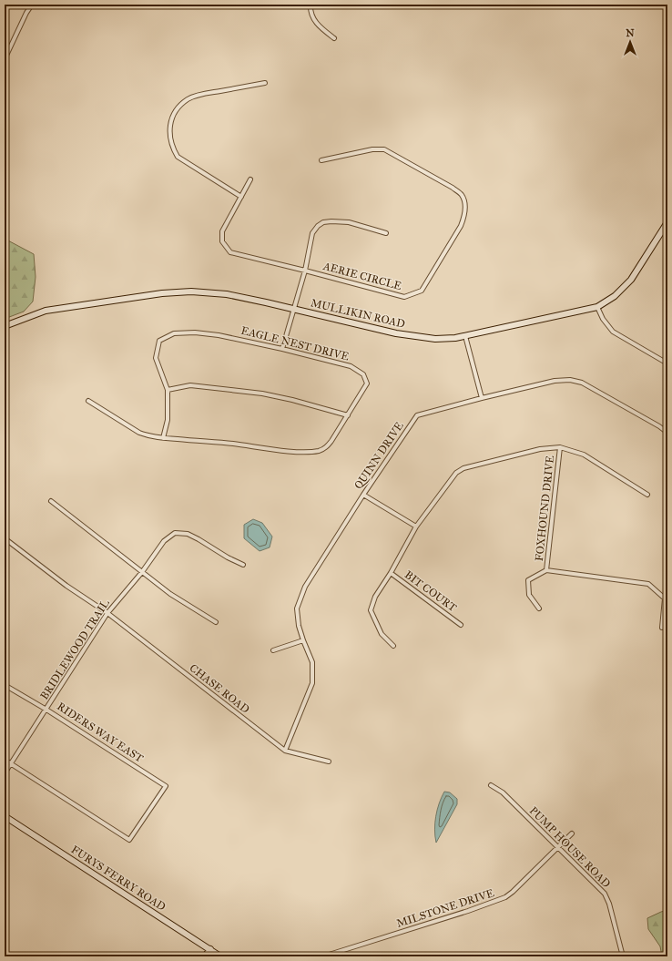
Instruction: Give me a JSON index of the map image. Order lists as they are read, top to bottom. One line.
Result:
{"streets":{"street":["AERIE CIRCLE","MULLIKIN ROAD","EAGLE NEST DRIVE","QUINN DRIVE","FOXHOUND DRIVE","BIT COURT","BRIDLEWOOD TRAIL","CHASE ROAD","RIDERS WAY EAST","PUMP HOUSE ROAD","FURYS FERRY ROAD","MILSTONE DRIVE"]},"crossings":[["QUINN DRIVE","CHASE ROAD"],["BRIDLEWOOD TRAIL","CHASE ROAD"],["BRIDLEWOOD TRAIL","RIDERS WAY EAST"],["PUMP HOUSE ROAD","MILSTONE DRIVE"]],"north":"top"}
